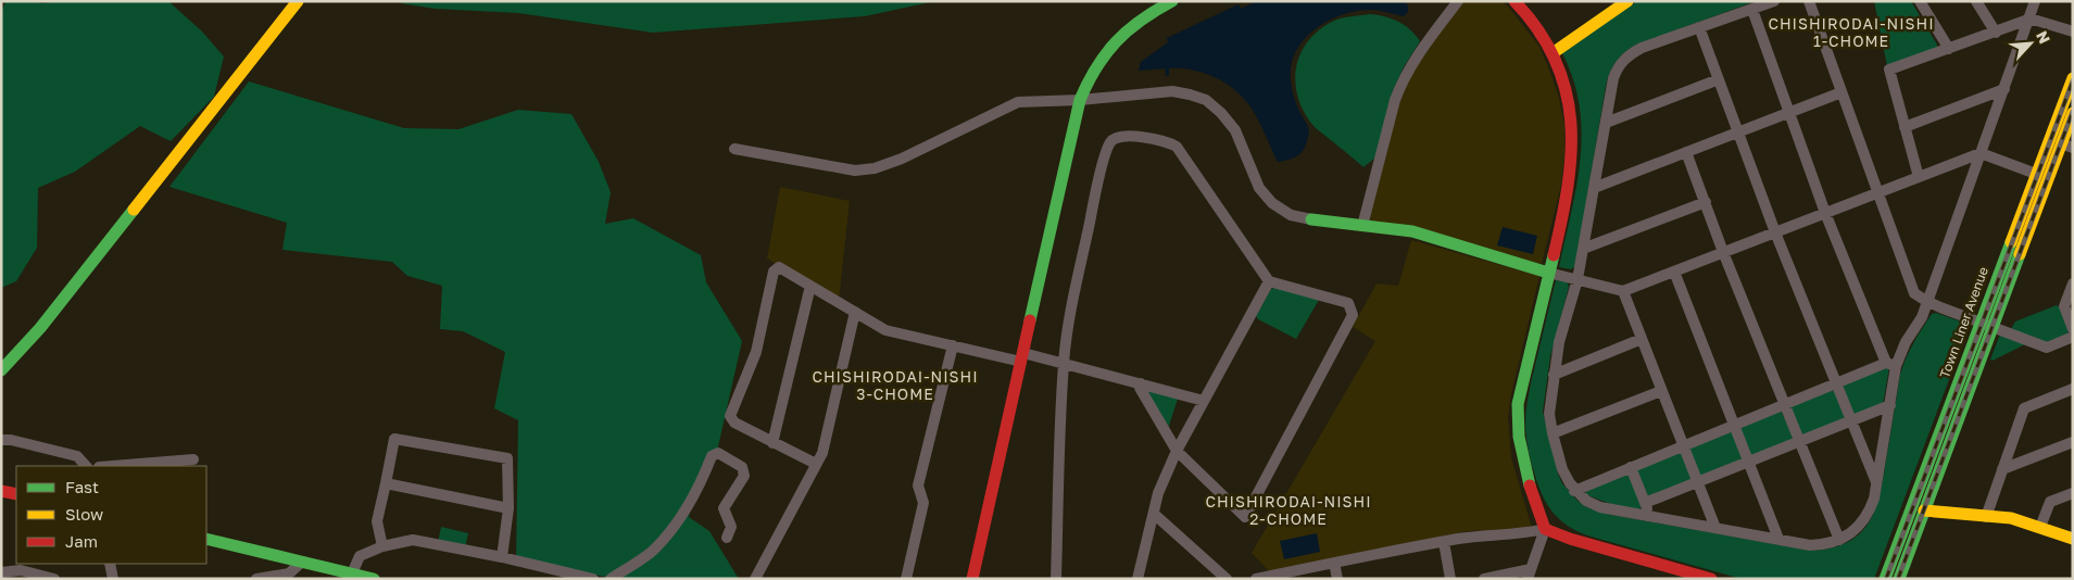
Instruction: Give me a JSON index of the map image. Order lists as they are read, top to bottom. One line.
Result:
{"streets":{"street":["Town Liner Avenue"]},"districts":["CHISHIRODAI-NISHI 1-CHOME","CHISHIRODAI-NISHI 3-CHOME","CHISHIRODAI-NISHI 2-CHOME"],"legend":["Fast","Slow","Jam"],"north":"top right"}
